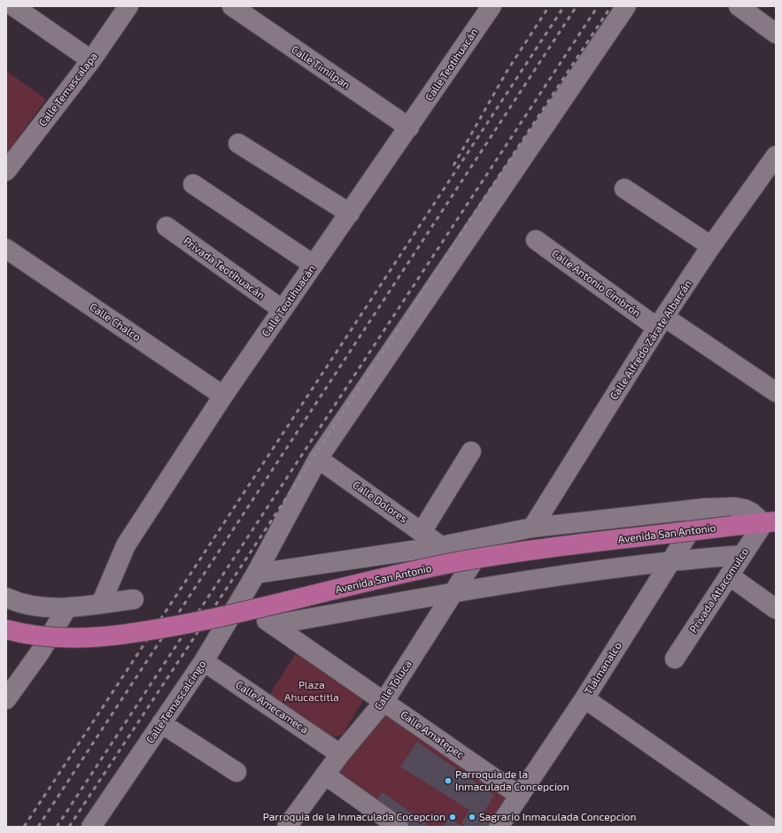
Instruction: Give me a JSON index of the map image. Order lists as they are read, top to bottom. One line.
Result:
{"streets":{"main road":["Avenida San Antonio"],"street":["Calle Teotihuacán","Calle Timilpan","Calle Temascalapa","Privada Teotihuacán","Calle Antonio Cimbrón","Calle Chalco","Calle Alfredo Zárate Albarrán","Calle Dolores","Privada Atlacomulco","Tlalmanalco","Calle Toluca","Calle Temascalcingo","Calle Amecameca","Calle Amatepec"]},"crossings":[["Calle Teotihuacán","Calle Timilpan"],["Calle Teotihuacán","Privada Teotihuacán"],["Calle Teotihuacán","Calle Chalco"],["Calle Antonio Cimbrón","Calle Alfredo Zárate Albarrán"],["Calle Alfredo Zárate Albarrán","Avenida San Antonio"],["Calle Dolores","Avenida San Antonio"],["Calle Dolores","Calle Temascalcingo"],["Avenida San Antonio","Privada Atlacomulco"],["Avenida San Antonio","Tlalmanalco"],["Avenida San Antonio","Calle Toluca"],["Avenida San Antonio","Calle Temascalcingo"],["Tlalmanalco","Calle Amatepec"],["Calle Toluca","Calle Amecameca"],["Calle Toluca","Calle Amatepec"],["Calle Temascalcingo","Calle Amecameca"],["Calle Temascalcingo","Calle Amatepec"]],"parks":["Plaza Ahucactitla"],"places":["Parroquia de la Inmaculada Concepcion","Parroquia de la Inmaculada Cocepcion","Sagrario Inmaculada Concepcion"]}
